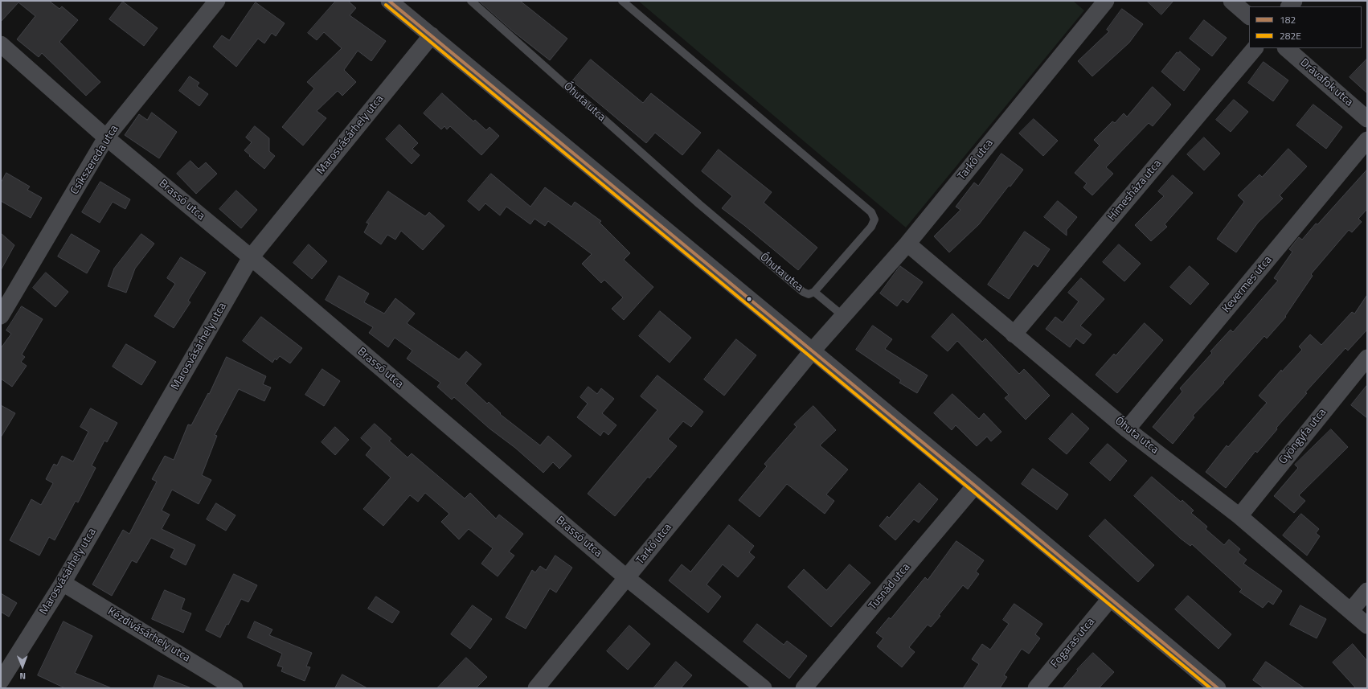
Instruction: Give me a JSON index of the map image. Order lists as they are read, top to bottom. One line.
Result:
{"streets":{"street":["Drávafok utca","Óhuta utca","Marosvásárhely utca","Csíkszereda utca","Tarkő utca","Hímesháza utca","Brassó utca","Kevermes utca","Gyöngyfa utca","Tusnád utca","Kézdivásárhely utca","Fogaras utca"]},"crossings":[["Óhuta utca","Tarkő utca"],["Óhuta utca","Hímesháza utca"],["Óhuta utca","Kevermes utca"],["Óhuta utca","Gyöngyfa utca"],["Marosvásárhely utca","Brassó utca"],["Marosvásárhely utca","Kézdivásárhely utca"],["Csíkszereda utca","Brassó utca"],["Tarkő utca","Brassó utca"]],"lines":["transit line 182","transit line 282E"],"legend":["182","282E"],"north":"bottom"}
